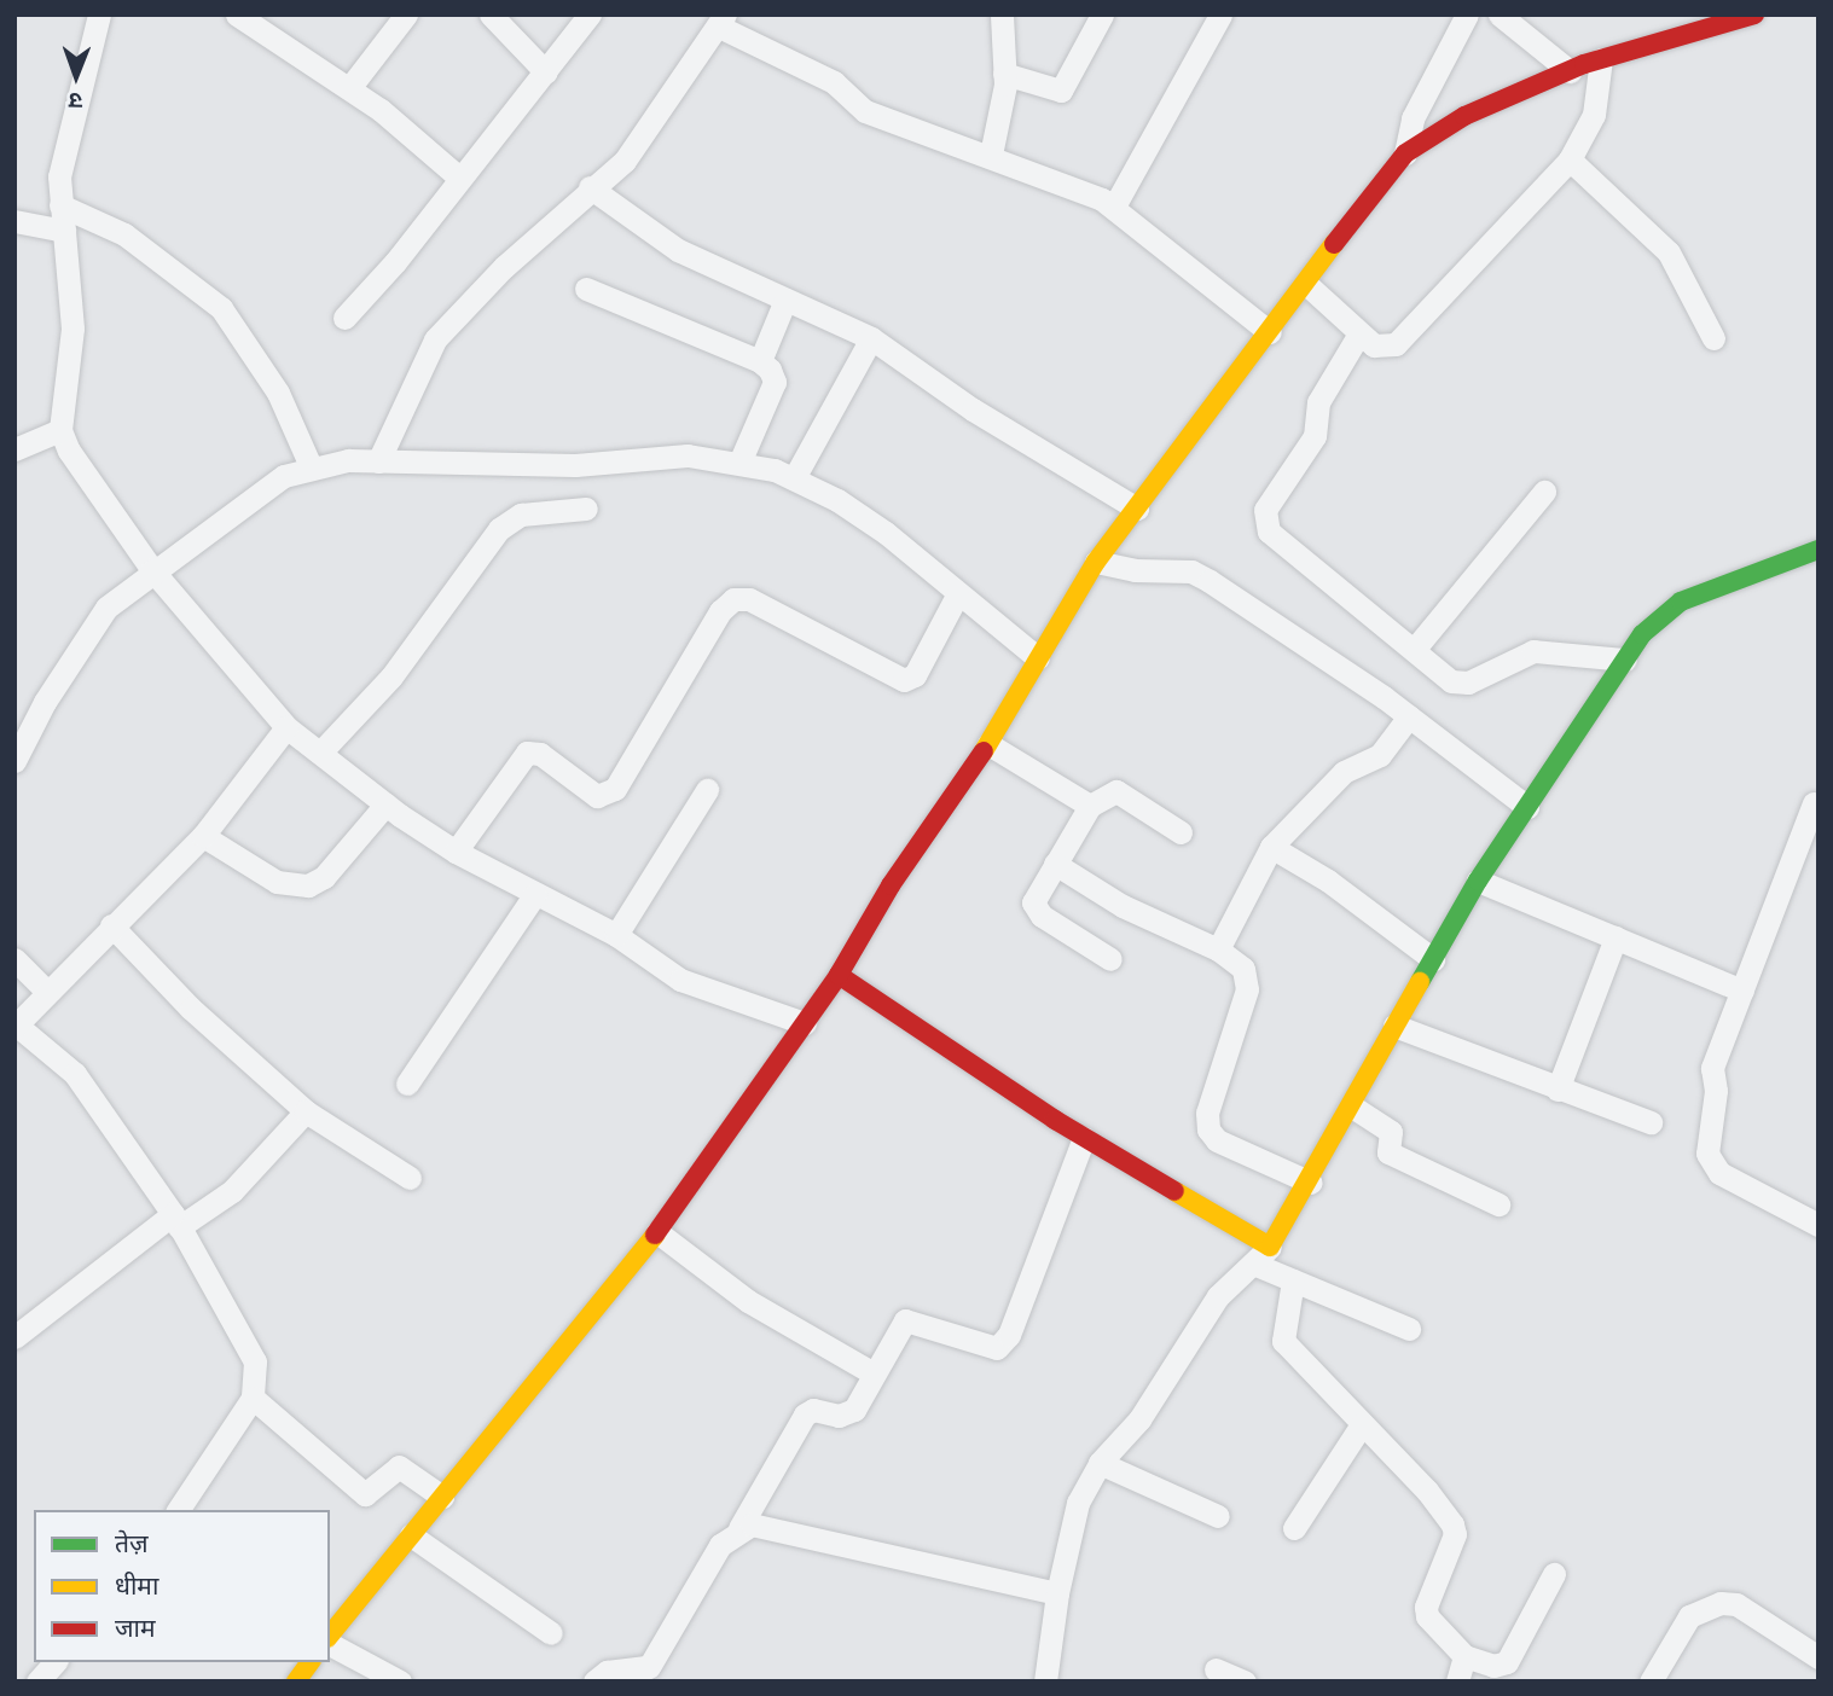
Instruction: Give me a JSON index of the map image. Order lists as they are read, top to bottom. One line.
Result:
{"legend":["तेज़","धीमा","जाम"],"north":"bottom"}
